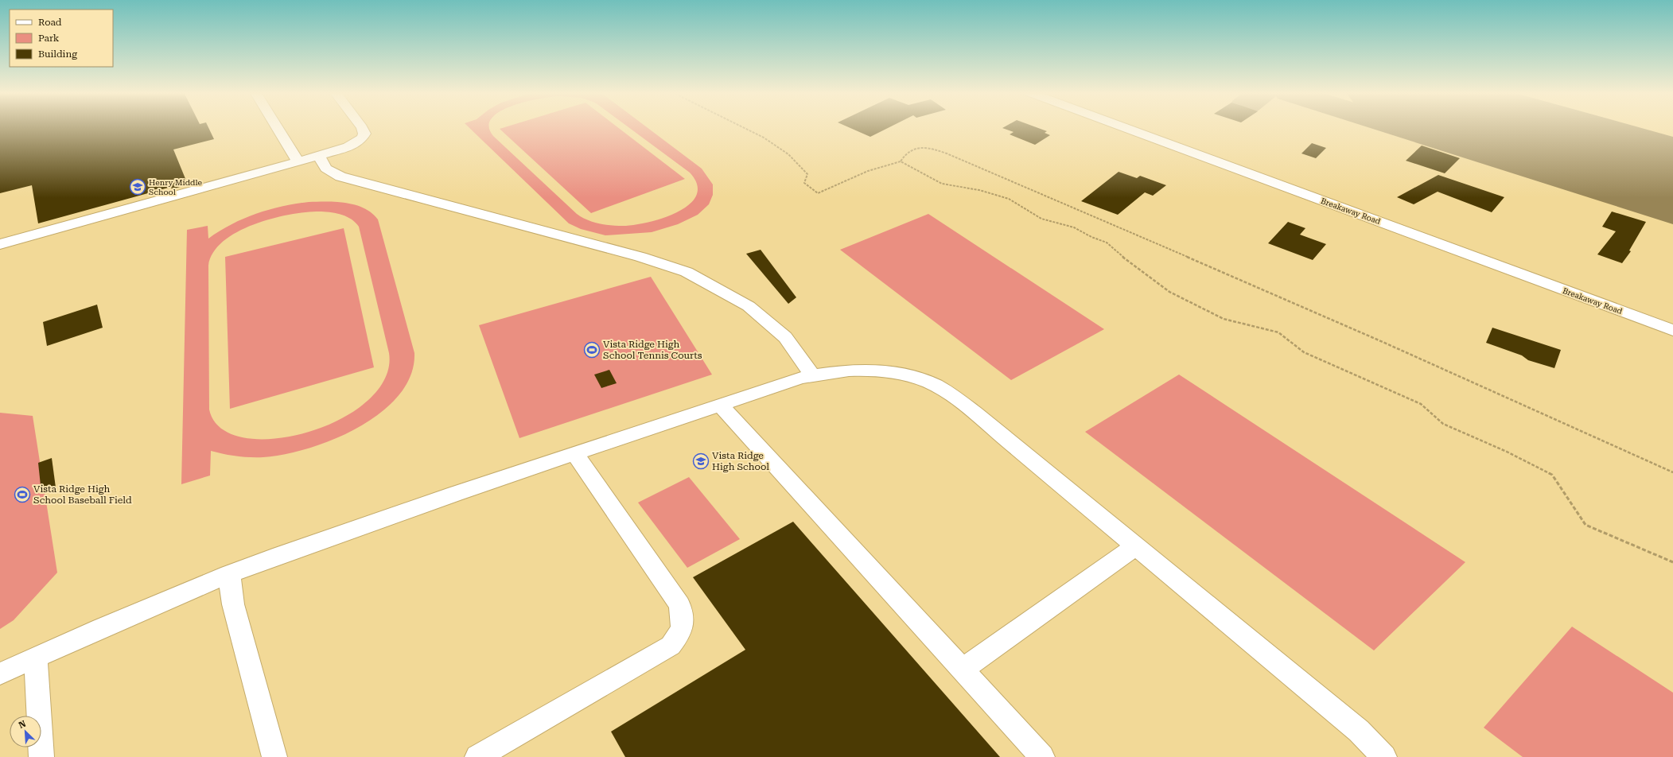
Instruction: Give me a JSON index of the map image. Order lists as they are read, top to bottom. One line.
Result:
{"streets":{"street":["Breakaway Road"]},"places":{"school or university":["Henry Middle School","Vista Ridge High School"],"sports":["Vista Ridge High School Tennis Courts","Vista Ridge High School Baseball Field"]},"legend":["Road","Park","Building"],"north":"top left"}
